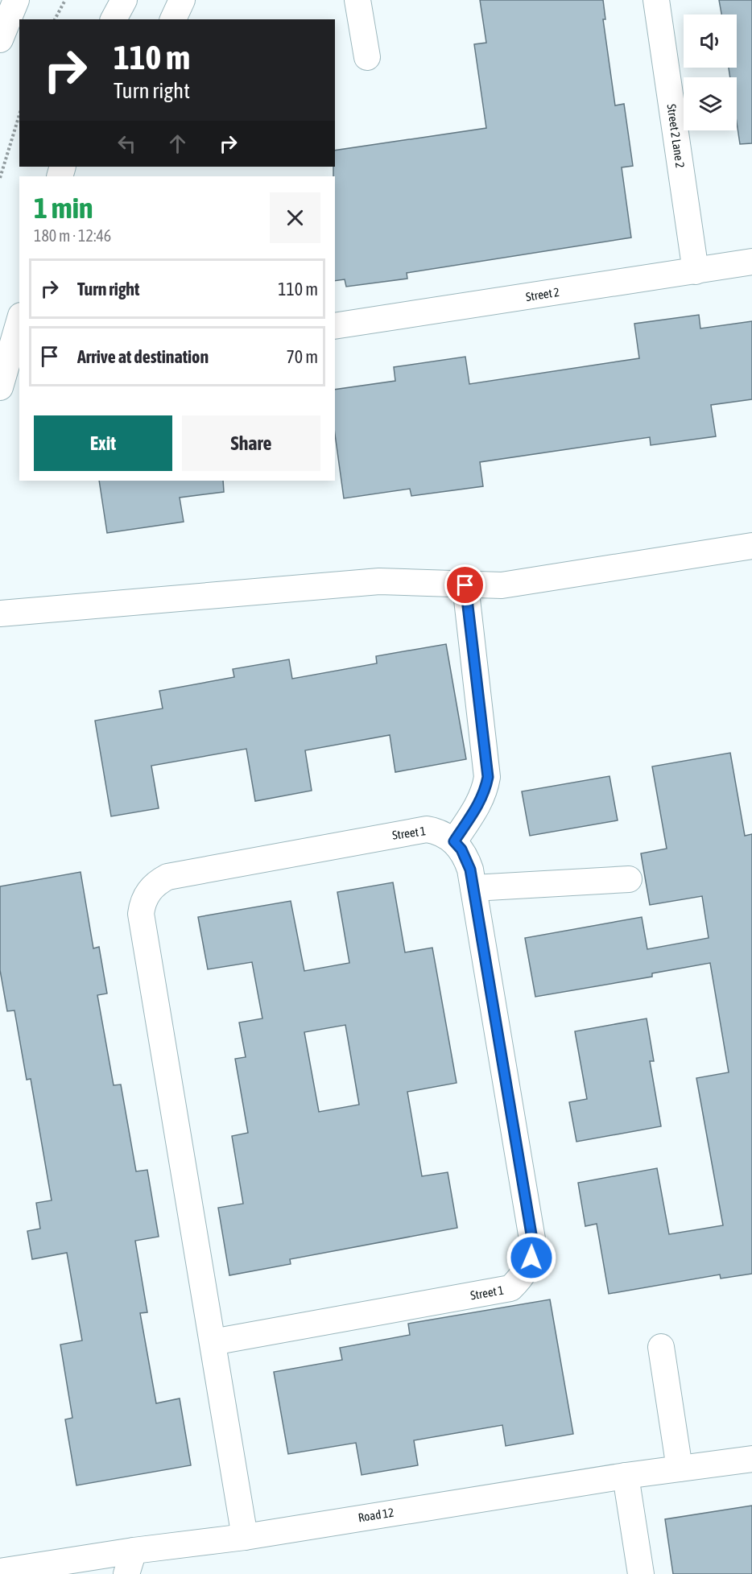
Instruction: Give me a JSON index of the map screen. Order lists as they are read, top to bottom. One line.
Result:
{"streets":{"street":["Street 2 Lane 2","Street 2","Street 1","Road 12"]},"crossings":[["Street 2 Lane 2","Street 2"],["Street 1","Road 12"]],"page":{"turn":["110 m","Turn right"],"heading":["1 min","180 m · 12:46"],"list":[{"name":"Turn right","value":"110 m"},{"name":"Arrive at destination","value":"70 m"}],"buttons":["Exit","Share"]}}
